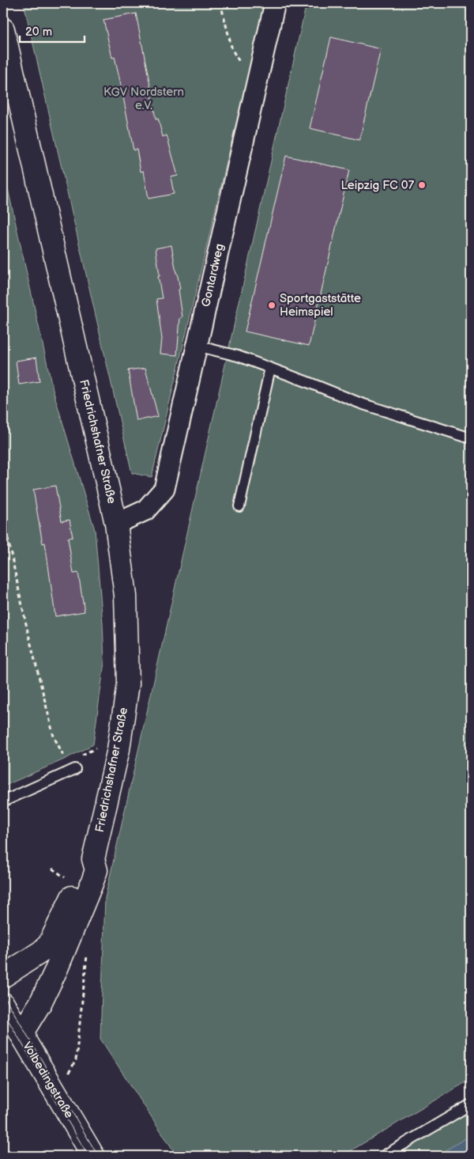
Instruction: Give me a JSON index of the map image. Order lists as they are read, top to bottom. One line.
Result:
{"streets":{"main road":["Friedrichshafner Straße","Volbedingstraße"],"street":["Gontardweg"]},"crossings":[["Gontardweg","Friedrichshafner Straße"],["Friedrichshafner Straße","Volbedingstraße"]],"parks":["KGV Nordstern e.V."],"places":["Leipzig FC 07","Sportgaststätte Heimspiel"],"scale_bar":"20 m"}
